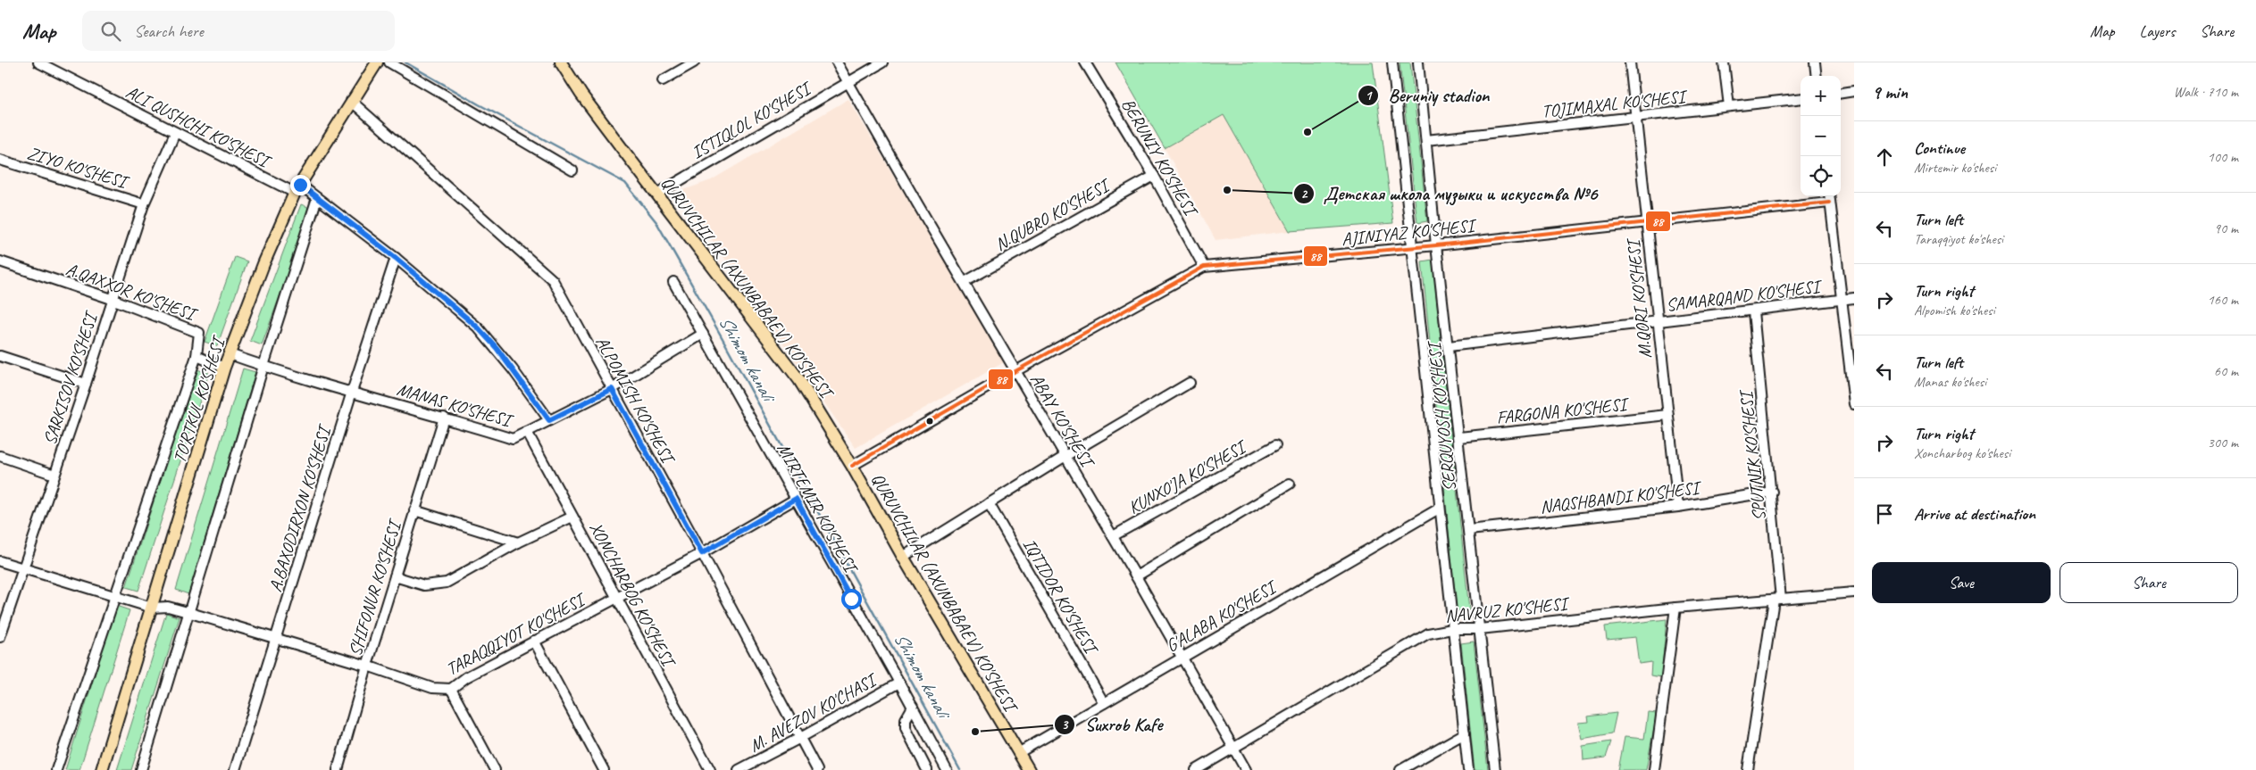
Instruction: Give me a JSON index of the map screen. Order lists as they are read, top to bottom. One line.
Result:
{"streets":{"main road":["QURUVCHILAR (AXUNBABAEV) KO'SHESI","TO'RTKUL KO'SHESI"],"street":["TOJIMAXAL KO'SHESI","ISTIQLOL KO'SHESI","ALI QUSHCHI KO'SHESI","BERUNIY KO'SHESI","ZIYO KO'SHESI","N.QUBRO KO'SHESI","AJINIYAZ KO'SHESI","A.QAXXOR KO'SHESI","SAMARQAND KO'SHESI","M.QORI KO'SHESI","SARKISOV KO'SHESI","ALPOMISH KO'SHESI","MANAS KO'SHESI","FARGONA KO'SHESI","SERQUYOSH KO'SHESI","ABAY KO'SHESI","SPUTNIK KO'SHESI","KUNXO'JA KO'SHESI","NAQSHBANDI KO'SHESI","MIRTEMIR KO'SHESI","A.BAXODIRXON KO'SHESI","SHIFONUR KO'SHESI","XONCHARBOG KO'SHESI","IQTIDOR KO'SHESI","NAVRUZ KO'SHESI","G'ALABA KO'SHESI","TARAQQIYOT KO'SHESI","M. AVEZOV KO'CHASI"]},"crossings":[["TOJIMAXAL KO'SHESI","M.QORI KO'SHESI"],["TOJIMAXAL KO'SHESI","SERQUYOSH KO'SHESI"],["ISTIQLOL KO'SHESI","QURUVCHILAR (AXUNBABAEV) KO'SHESI"],["ISTIQLOL KO'SHESI","ABAY KO'SHESI"],["ALI QUSHCHI KO'SHESI","SARKISOV KO'SHESI"],["ALI QUSHCHI KO'SHESI","TO'RTKUL KO'SHESI"],["BERUNIY KO'SHESI","N.QUBRO KO'SHESI"],["BERUNIY KO'SHESI","AJINIYAZ KO'SHESI"],["ZIYO KO'SHESI","SARKISOV KO'SHESI"],["N.QUBRO KO'SHESI","ABAY KO'SHESI"],["AJINIYAZ KO'SHESI","QURUVCHILAR (AXUNBABAEV) KO'SHESI"],["AJINIYAZ KO'SHESI","M.QORI KO'SHESI"],["AJINIYAZ KO'SHESI","SERQUYOSH KO'SHESI"],["AJINIYAZ KO'SHESI","ABAY KO'SHESI"],["QURUVCHILAR (AXUNBABAEV) KO'SHESI","G'ALABA KO'SHESI"],["A.QAXXOR KO'SHESI","SARKISOV KO'SHESI"],["SAMARQAND KO'SHESI","M.QORI KO'SHESI"],["SAMARQAND KO'SHESI","SERQUYOSH KO'SHESI"],["SAMARQAND KO'SHESI","SPUTNIK KO'SHESI"],["M.QORI KO'SHESI","FARGONA KO'SHESI"],["M.QORI KO'SHESI","NAQSHBANDI KO'SHESI"],["SARKISOV KO'SHESI","TARAQQIYOT KO'SHESI"],["ALPOMISH KO'SHESI","TO'RTKUL KO'SHESI"],["ALPOMISH KO'SHESI","MANAS KO'SHESI"],["ALPOMISH KO'SHESI","TARAQQIYOT KO'SHESI"],["ALPOMISH KO'SHESI","M. AVEZOV KO'CHASI"],["TO'RTKUL KO'SHESI","MANAS KO'SHESI"],["TO'RTKUL KO'SHESI","TARAQQIYOT KO'SHESI"],["MANAS KO'SHESI","MIRTEMIR KO'SHESI"],["MANAS KO'SHESI","A.BAXODIRXON KO'SHESI"],["MANAS KO'SHESI","SHIFONUR KO'SHESI"],["MANAS KO'SHESI","XONCHARBOG KO'SHESI"],["FARGONA KO'SHESI","SERQUYOSH KO'SHESI"],["SERQUYOSH KO'SHESI","NAQSHBANDI KO'SHESI"],["SERQUYOSH KO'SHESI","NAVRUZ KO'SHESI"],["SERQUYOSH KO'SHESI","G'ALABA KO'SHESI"],["ABAY KO'SHESI","KUNXO'JA KO'SHESI"],["ABAY KO'SHESI","NAVRUZ KO'SHESI"],["ABAY KO'SHESI","G'ALABA KO'SHESI"],["SPUTNIK KO'SHESI","NAQSHBANDI KO'SHESI"],["SPUTNIK KO'SHESI","NAVRUZ KO'SHESI"],["MIRTEMIR KO'SHESI","TARAQQIYOT KO'SHESI"],["MIRTEMIR KO'SHESI","M. AVEZOV KO'CHASI"],["A.BAXODIRXON KO'SHESI","TARAQQIYOT KO'SHESI"],["SHIFONUR KO'SHESI","TARAQQIYOT KO'SHESI"],["XONCHARBOG KO'SHESI","TARAQQIYOT KO'SHESI"],["IQTIDOR KO'SHESI","G'ALABA KO'SHESI"]],"water":["Shimom kanali"],"places":["Beruniy stadion","Детская школа музыки и искусства №6","Suxrob Kafe"],"lines":["transit line 88"],"page":{"header":"Map","search":"Search here","nav":["Map","Layers","Share"],"heading":["9 min","Walk · 710 m"],"map_buttons":["+","−"],"list":[["Continue","Mirtemir ko'shesi","100 m"],["Turn left","Taraqqiyot ko'shesi","90 m"],["Turn right","Alpomish ko'shesi","160 m"],["Turn left","Manas ko'shesi","60 m"],["Turn right","Xoncharbog ko'shesi","300 m"],"Arrive at destination"],"buttons":["Save","Share"]}}
